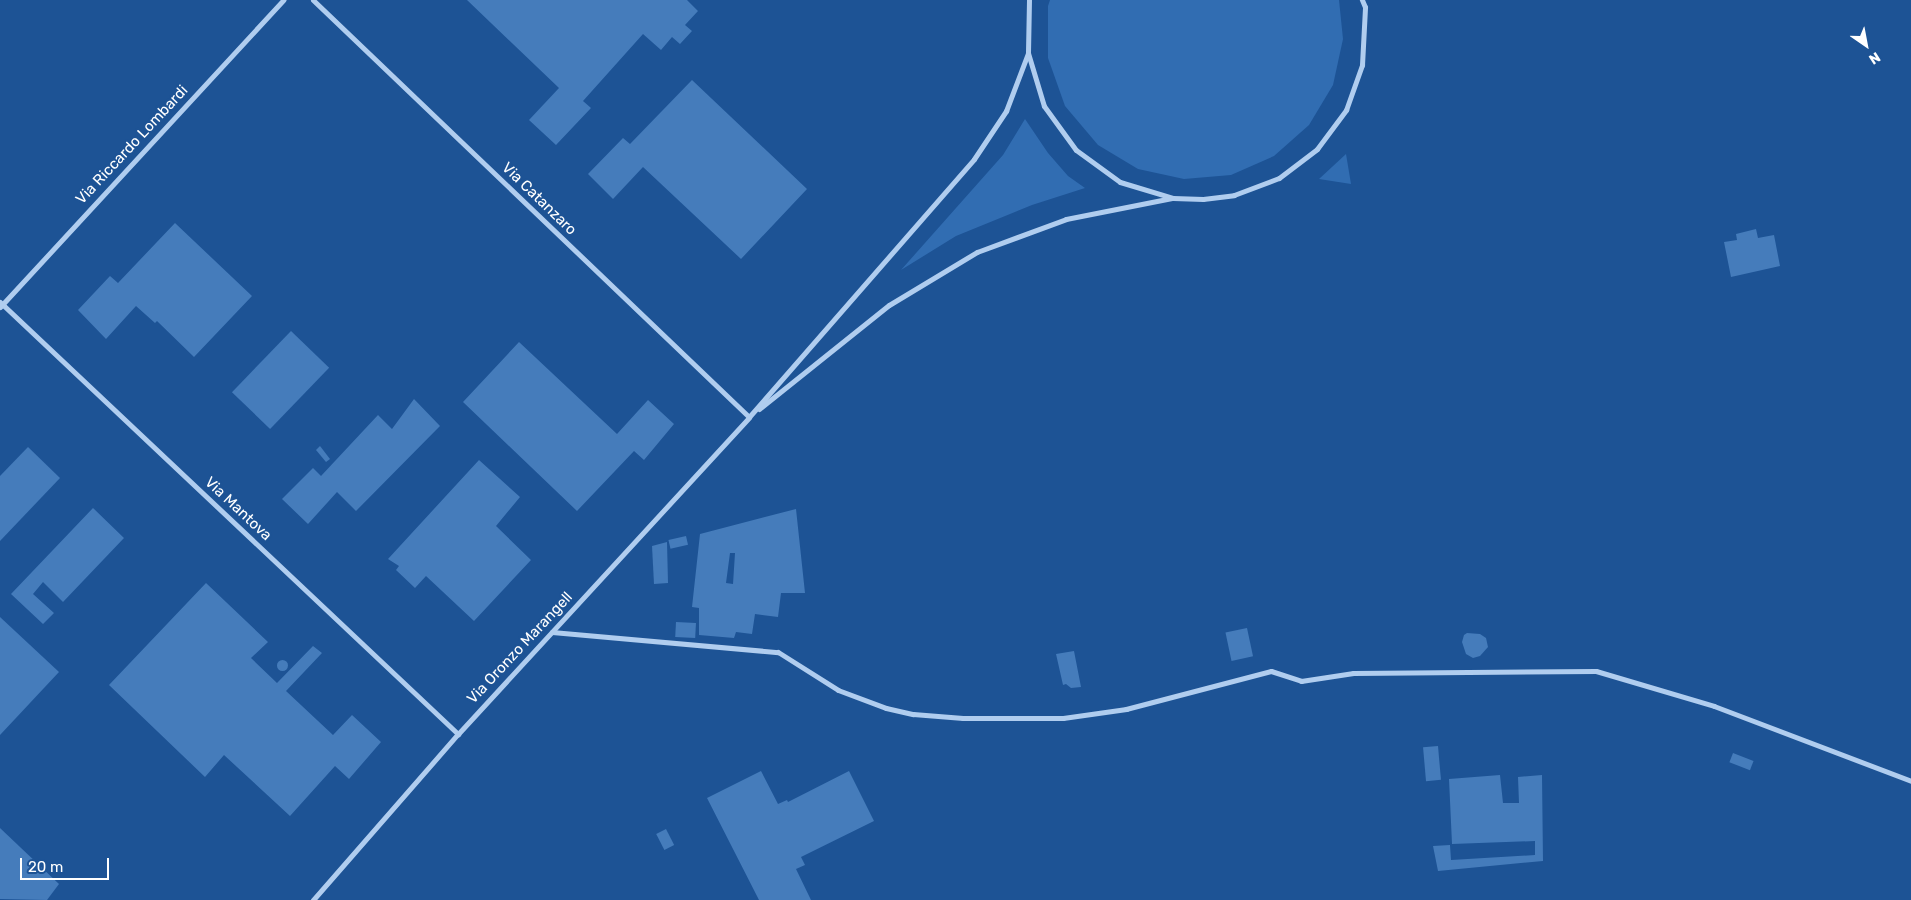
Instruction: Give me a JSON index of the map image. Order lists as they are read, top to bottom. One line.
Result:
{"streets":{"street":["Via Riccardo Lombardi","Via Catanzaro","Via Mantova","Via Oronzo Marangell"]},"crossings":[["Via Riccardo Lombardi","Via Mantova"],["Via Catanzaro","Via Oronzo Marangell"],["Via Mantova","Via Oronzo Marangell"]],"scale_bar":"20 m","north":"bottom right"}
